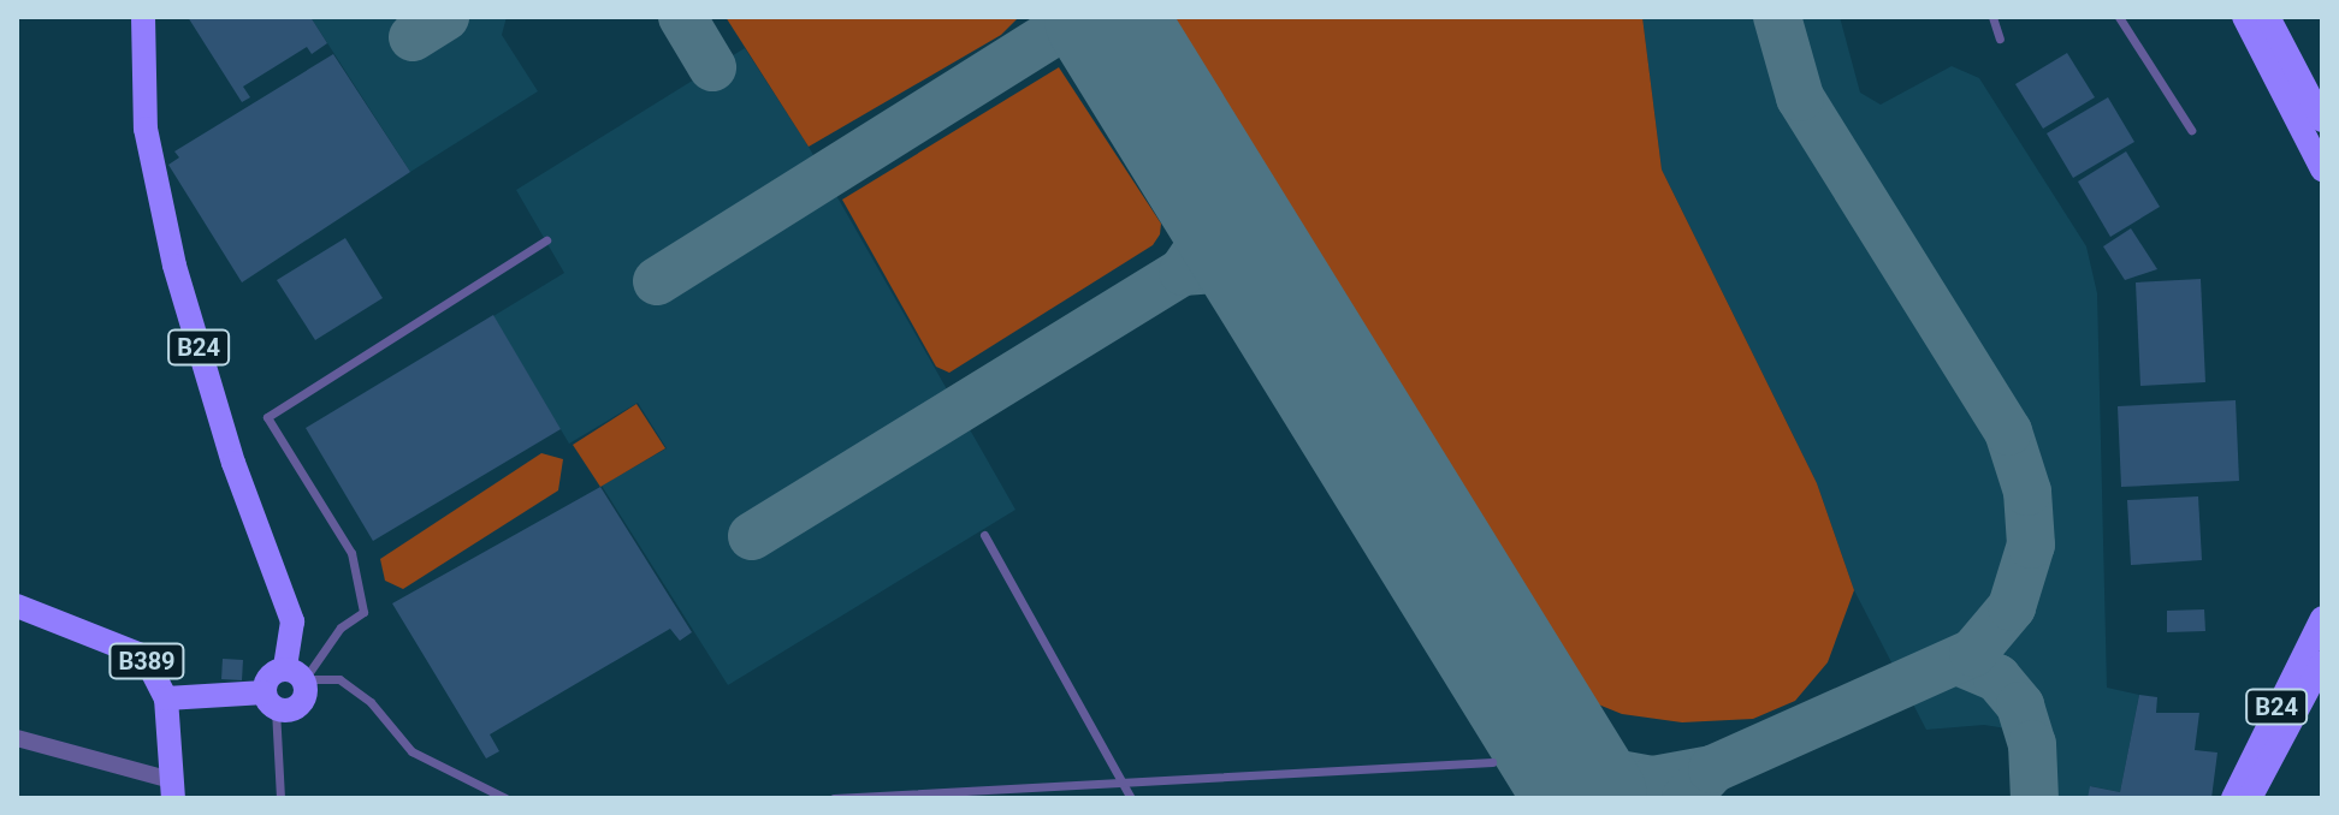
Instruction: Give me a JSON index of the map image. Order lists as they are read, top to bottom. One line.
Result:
{"streets":{"main road":["B24","B389"]}}
